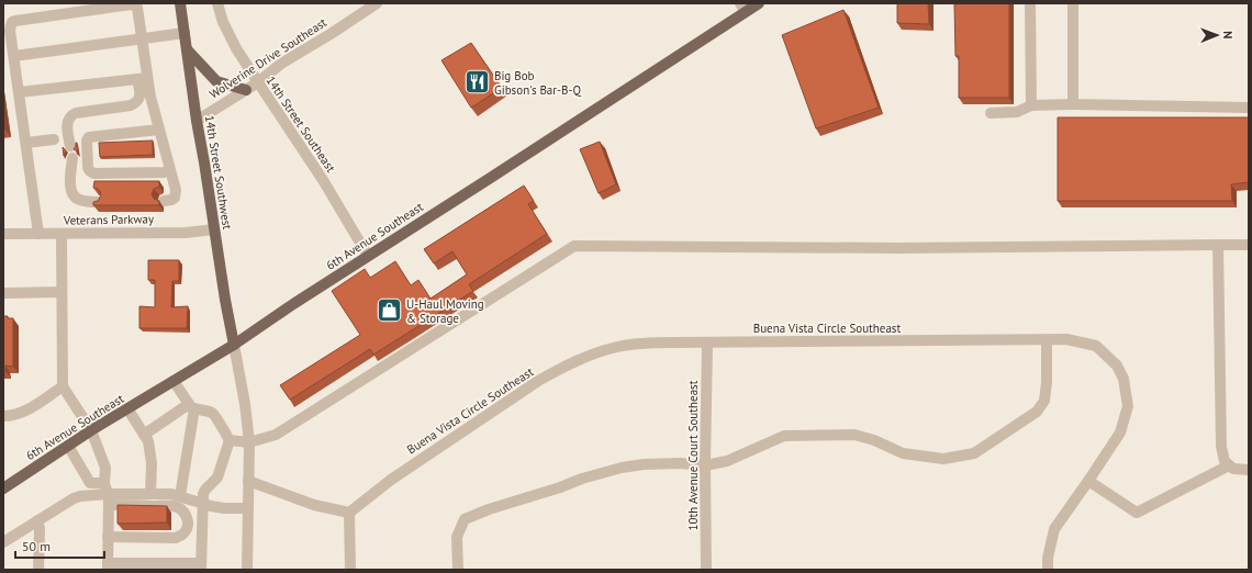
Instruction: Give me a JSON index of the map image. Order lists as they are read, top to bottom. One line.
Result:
{"streets":{"main road":["14th Street Southwest","6th Avenue Southeast"],"street":["Wolverine Drive Southeast","14th Street Southeast","Veterans Parkway","Buena Vista Circle Southeast","10th Avenue Court Southeast"]},"crossings":[["Wolverine Drive Southeast","14th Street Southeast"],["Wolverine Drive Southeast","14th Street Southwest"],["14th Street Southeast","6th Avenue Southeast"],["14th Street Southwest","Veterans Parkway"],["14th Street Southwest","6th Avenue Southeast"],["Buena Vista Circle Southeast","10th Avenue Court Southeast"]],"places":{"restaurant":["Big Bob Gibson's Bar-B-Q"],"shop":["U-Haul Moving & Storage"]},"scale_bar":"50 m","north":"right"}
